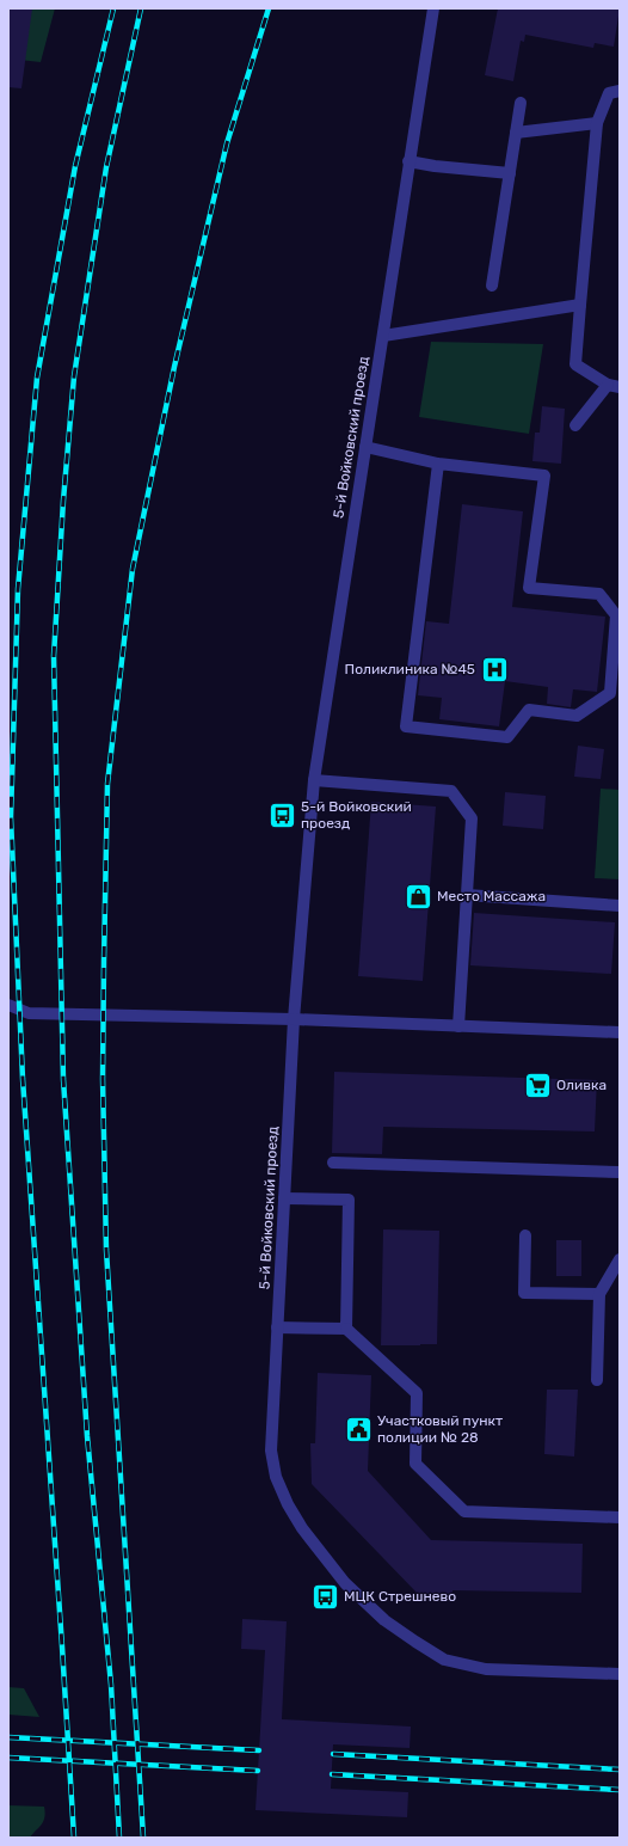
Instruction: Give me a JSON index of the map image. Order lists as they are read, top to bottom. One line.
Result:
{"streets":{"street":["5-й Войковский проезд"]},"places":{"hospital":["Поликлиника №45"],"bus stop":["5-й Войковский проезд","МЦК Стрешнево"],"shop":["Место Массажа"],"supermarket":["Оливка"],"public building":["Участковый пункт полиции № 28"]}}
